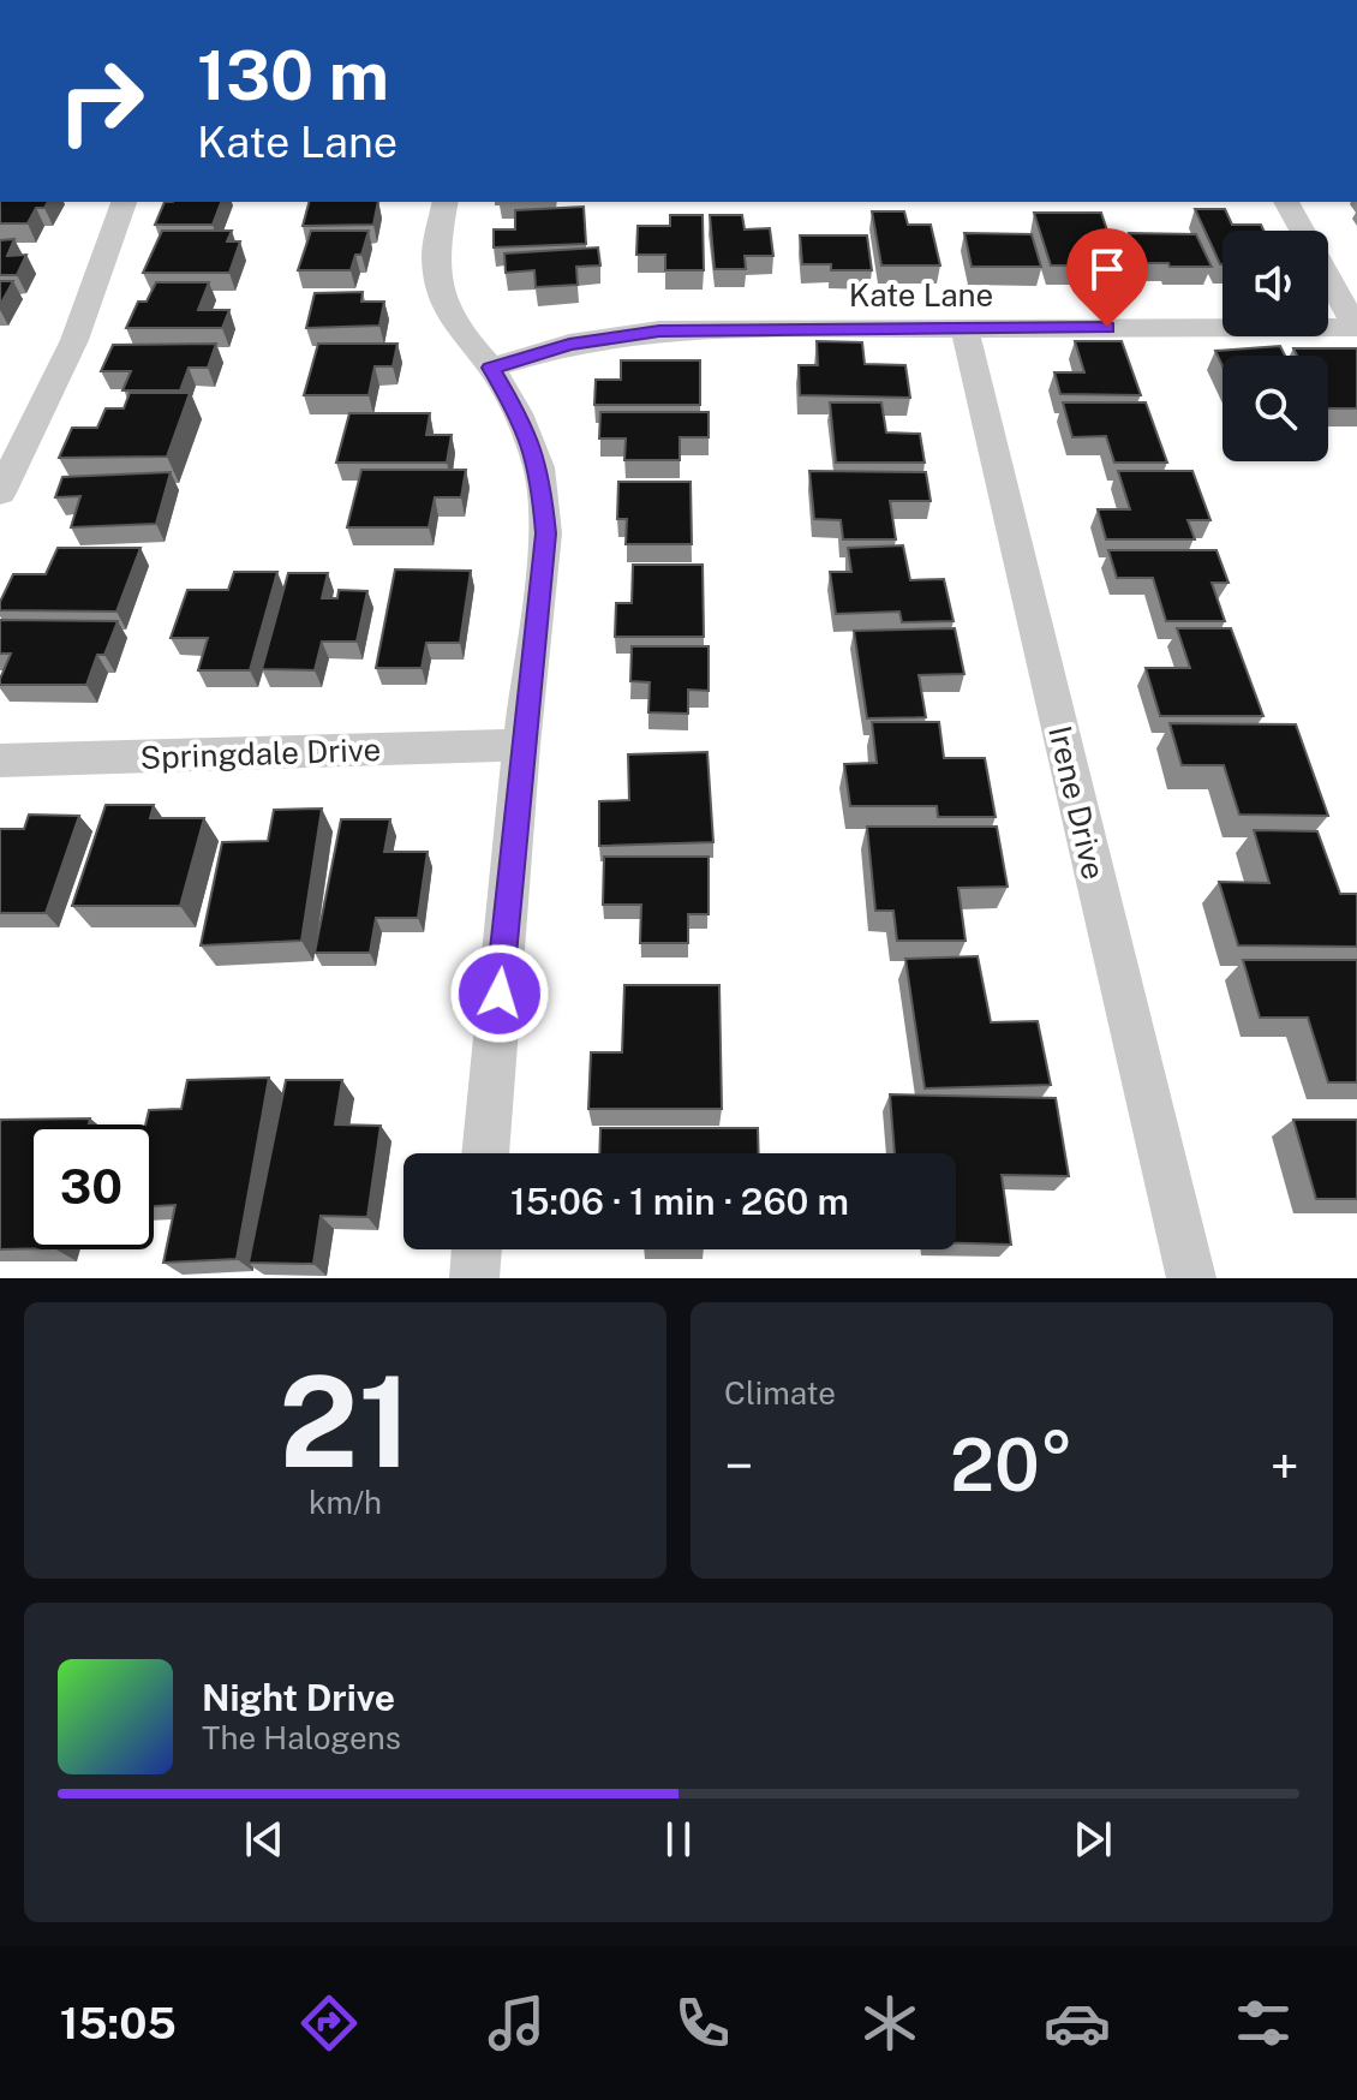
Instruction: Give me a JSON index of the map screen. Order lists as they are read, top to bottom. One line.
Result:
{"streets":{"street":["Kate Lane","Springdale Drive","Irene Drive"]},"crossings":[["Kate Lane","Irene Drive"]],"page":{"turn":["130 m","Kate Lane"],"limit":"30","trip":"15:06 · 1 min · 260 m","tile":[["21","km/h"],"Climate"],"heat":["−","20°","+"],"song":["Night Drive","The Halogens"],"tabs":"15:05"}}
